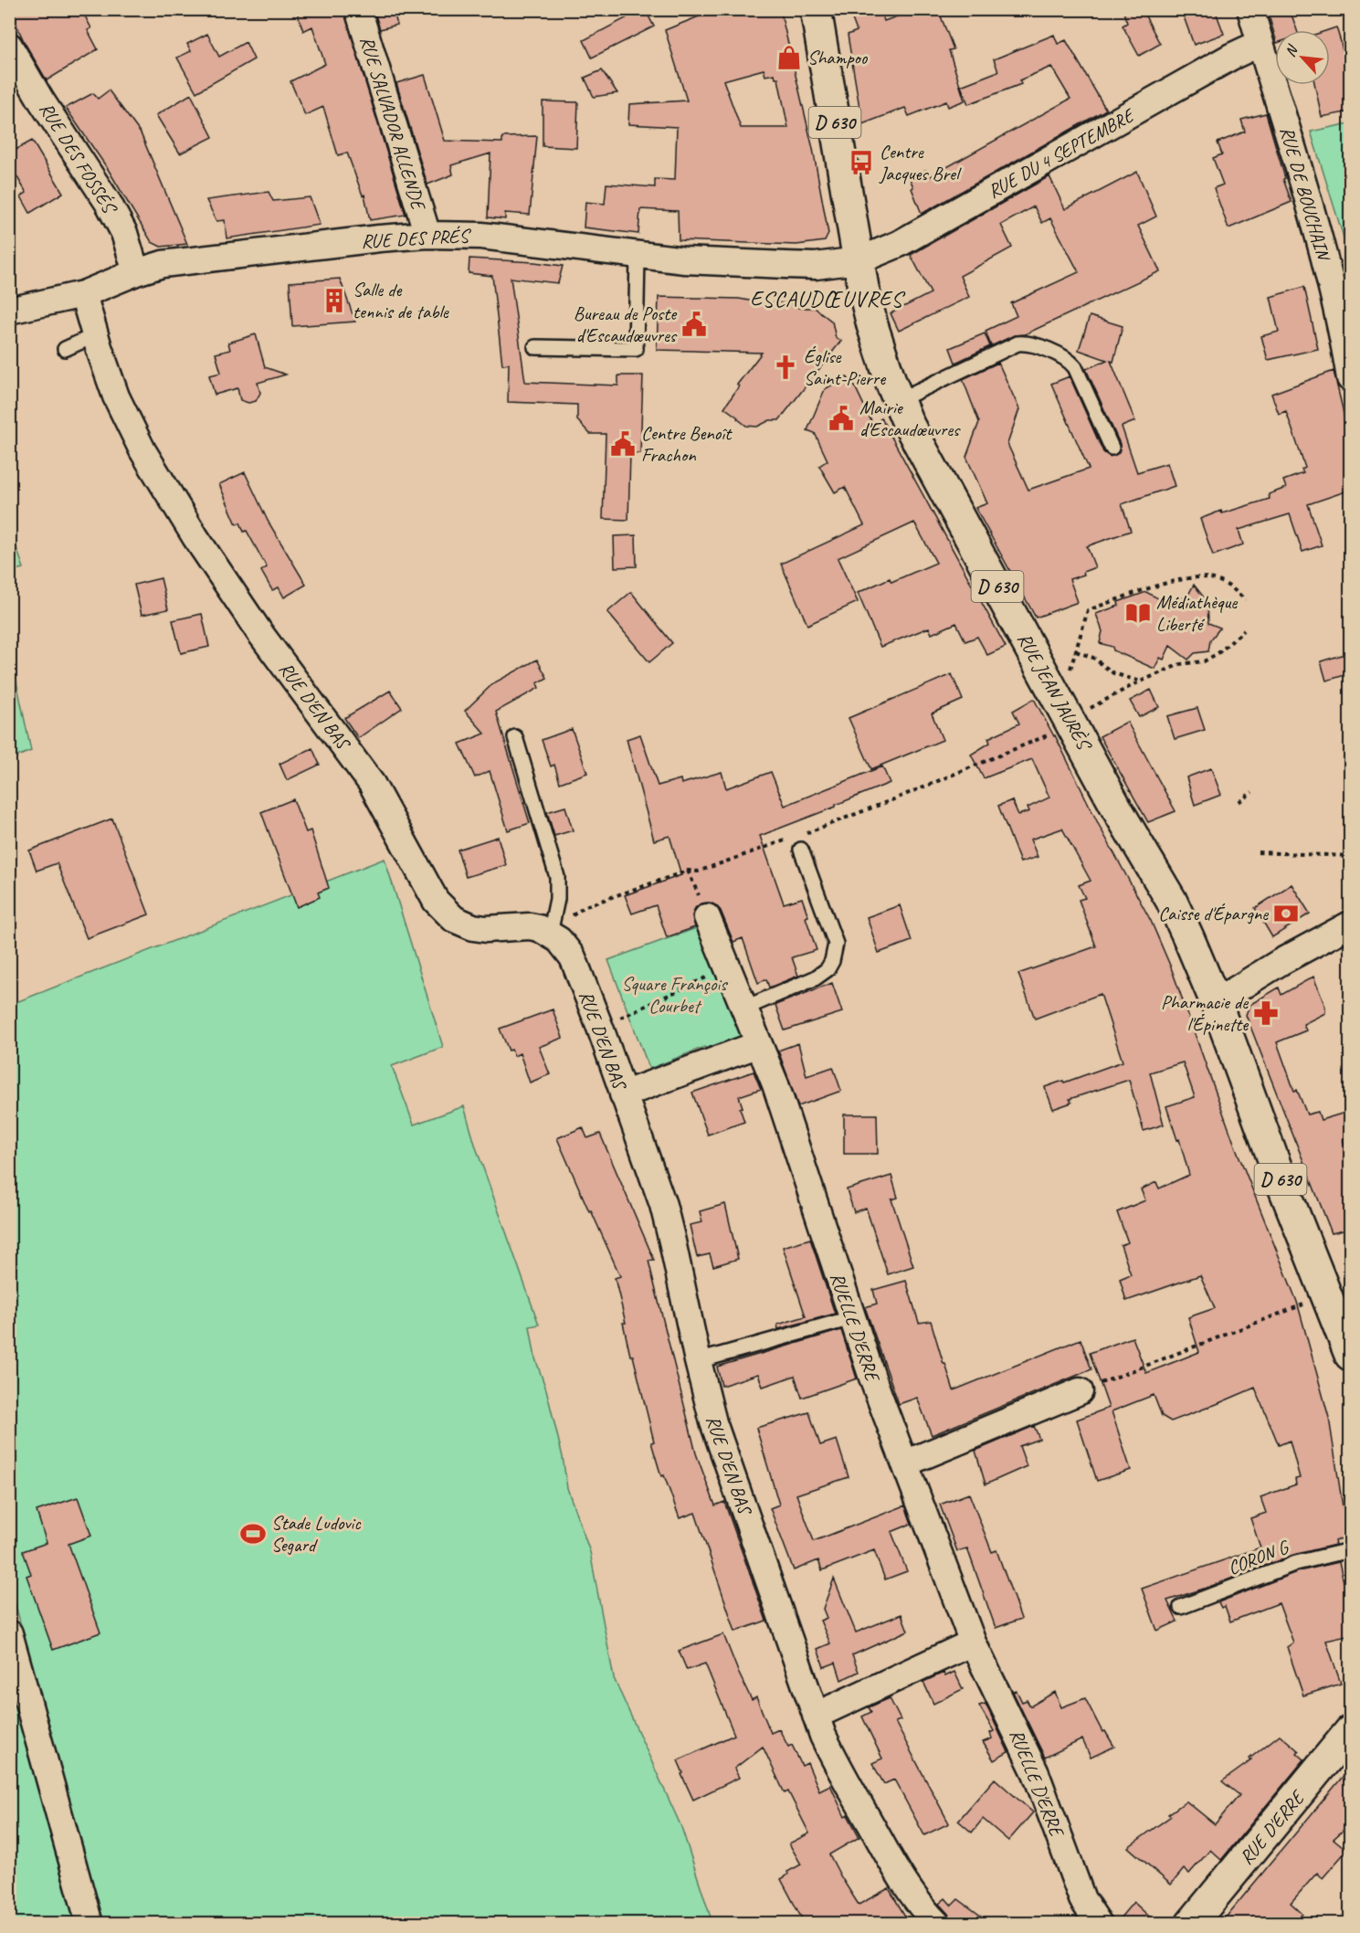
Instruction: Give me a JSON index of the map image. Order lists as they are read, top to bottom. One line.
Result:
{"streets":{"main road":["D 630","RUE JEAN JAURÈS","RUE D'ERRE"],"street":["RUE SALVADOR ALLENDE","RUE DU 4 SEPTEMBRE","RUE DES FOSSÉS","RUE DE BOUCHAIN","RUE DES PRÉS","RUE D'EN BAS","RUELLE D'ERRE"],"lane":["CORON G"]},"crossings":[["RUE SALVADOR ALLENDE","RUE DES PRÉS"],["RUE DU 4 SEPTEMBRE","RUE DE BOUCHAIN"],["RUE DU 4 SEPTEMBRE","RUE DES PRÉS"],["RUE DU 4 SEPTEMBRE","RUE JEAN JAURÈS"],["RUE DES FOSSÉS","RUE DES PRÉS"],["RUE DES PRÉS","RUE JEAN JAURÈS"],["RUE DES PRÉS","RUE D'EN BAS"]],"districts":["ESCAUDŒUVRES"],"parks":["Square François Courbet"],"places":{"shop":["Shampoo"],"bus stop":["Centre Jacques Brel"],"building":["Salle de tennis de table"],"public building":["Bureau de Poste d'Escaudœuvres","Mairie d'Escaudœuvres","Centre Benoît Frachon"],"church":["Église Saint-Pierre"],"library":["Médiathèque Liberté"],"bank":["Caisse d'Épargne"],"pharmacy":["Pharmacie de l'Épinette"],"sports":["Stade Ludovic Segard"]},"north":"top left"}
